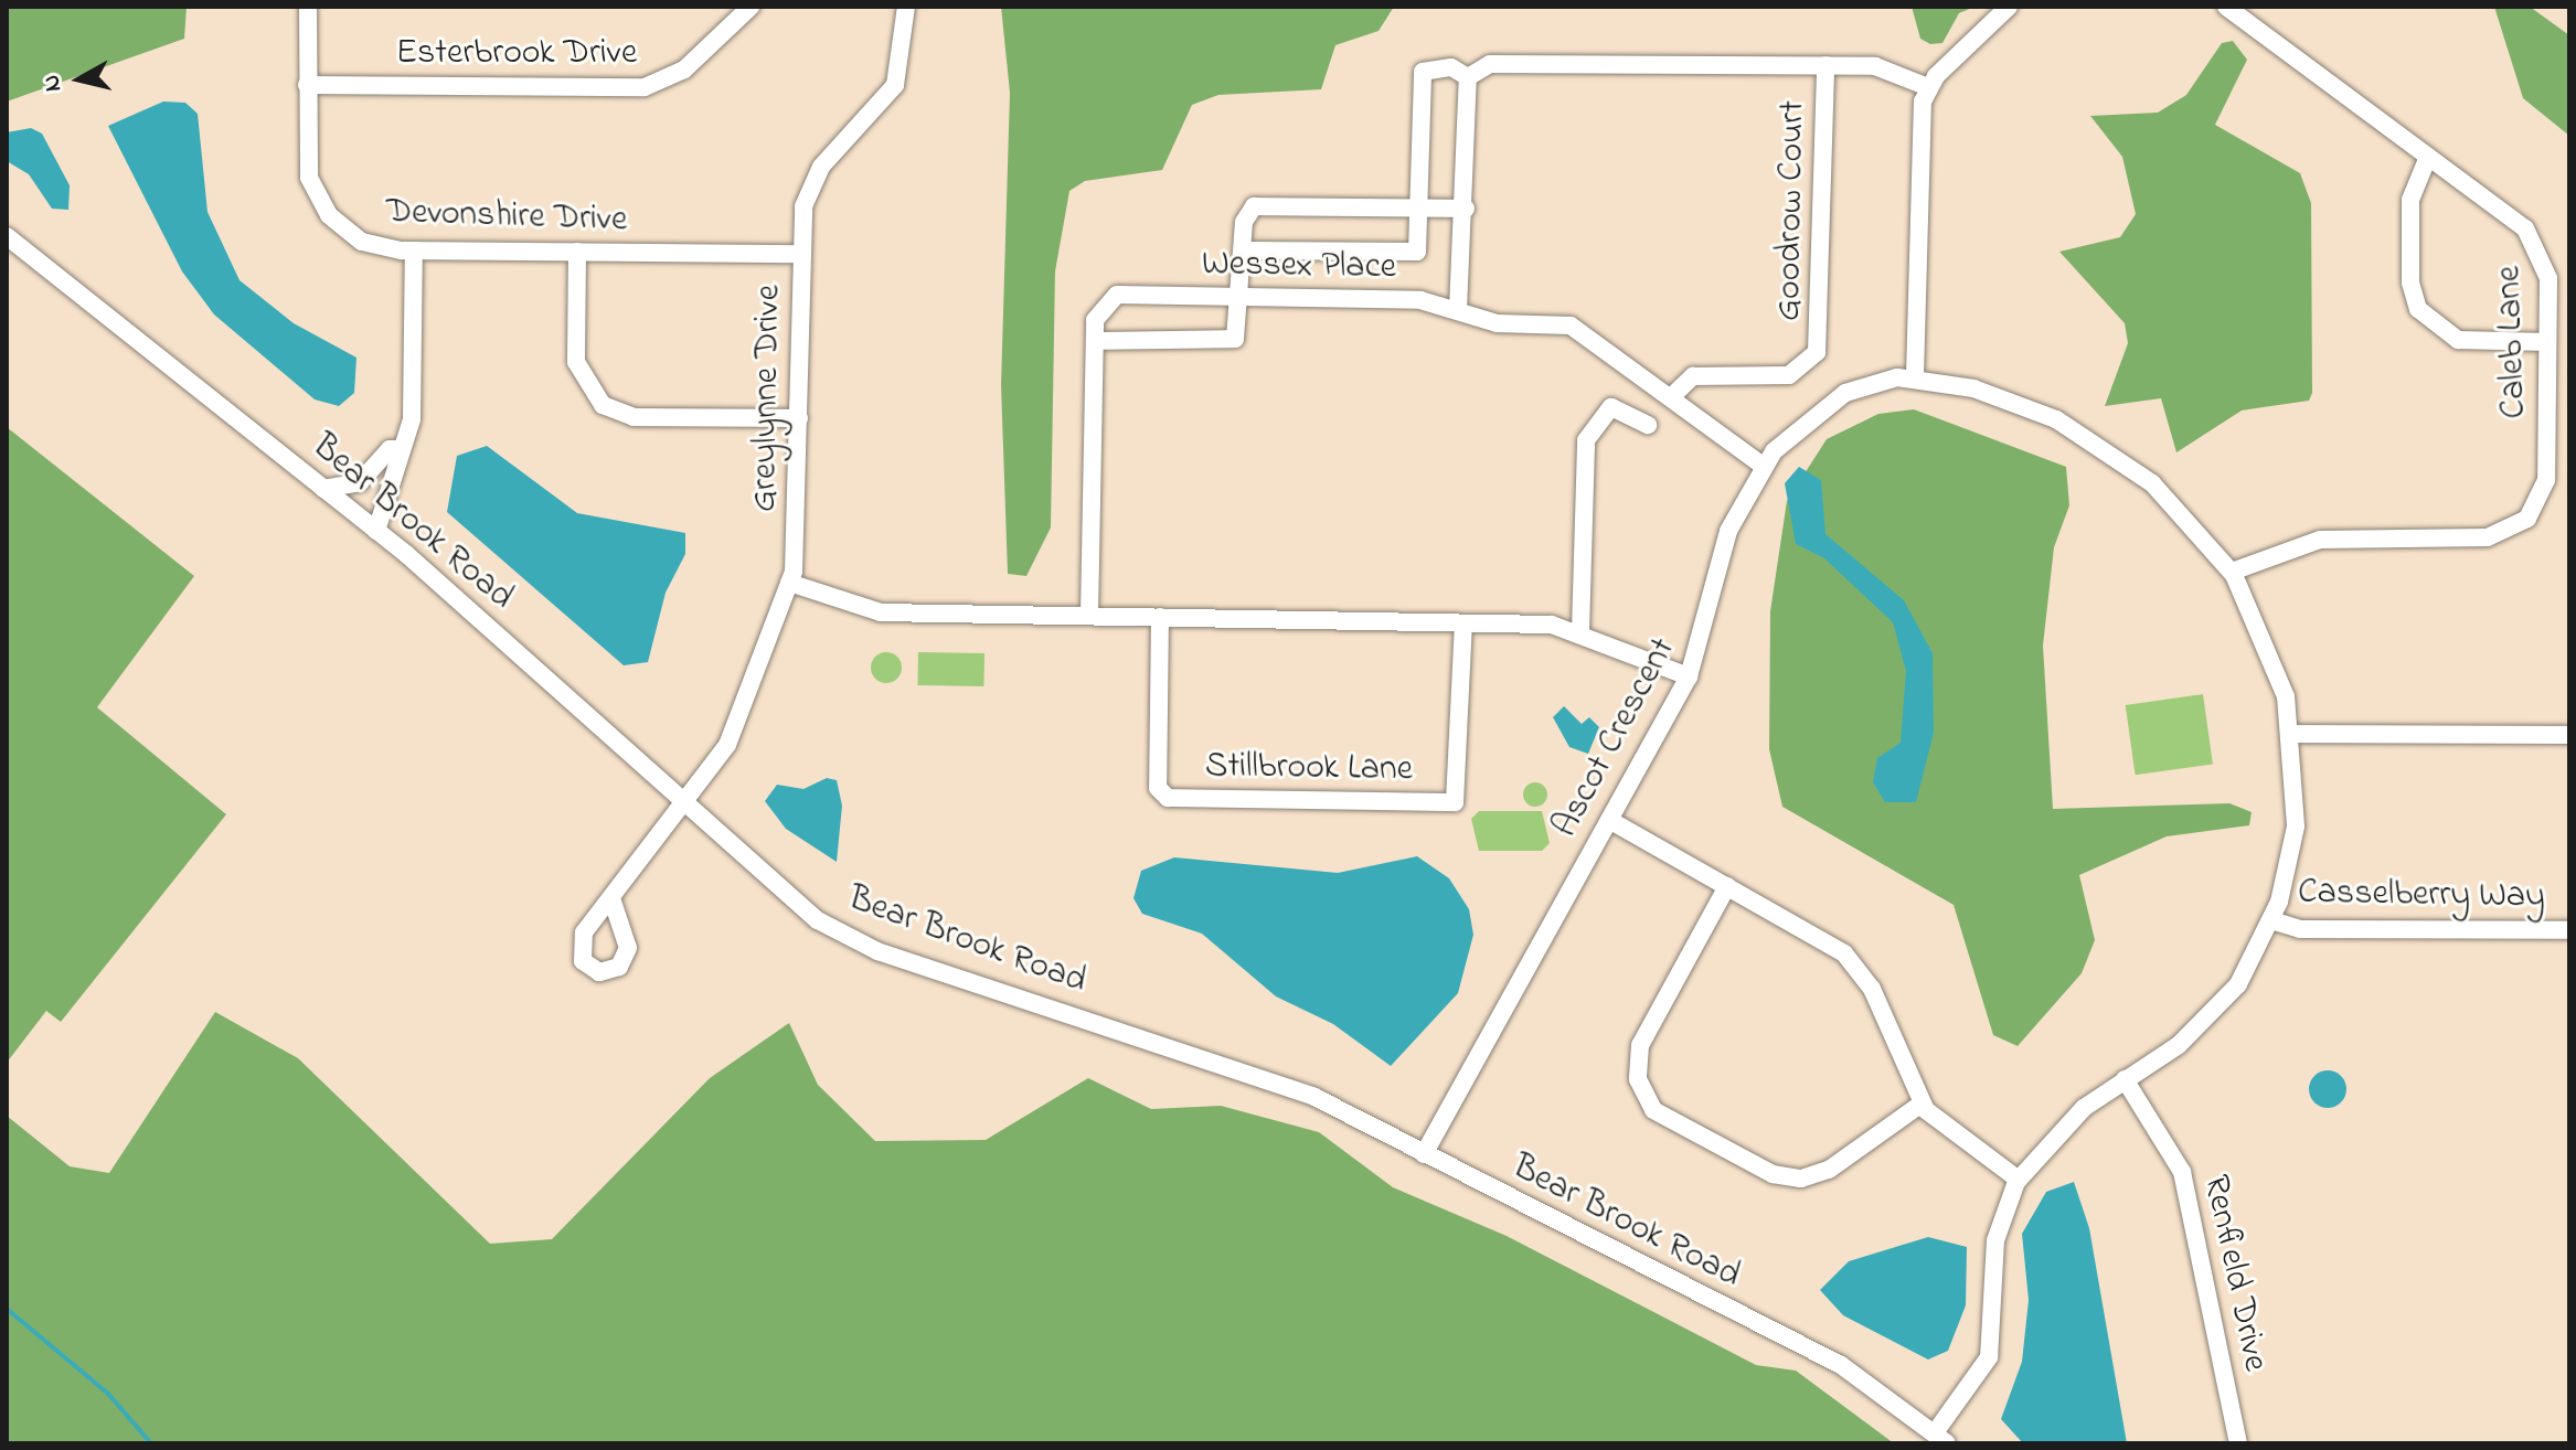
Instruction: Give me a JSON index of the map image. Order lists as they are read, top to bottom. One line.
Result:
{"streets":{"street":["Esterbrook Drive","Goodrow Court","Devonshire Drive","Wessex Place","Caleb Lane","Greylynne Drive","Bear Brook Road","Ascot Crescent","Stillbrook Lane","Casselberry Way","Renfield Drive"]},"crossings":[["Esterbrook Drive","Devonshire Drive"],["Goodrow Court","Wessex Place"],["Devonshire Drive","Greylynne Drive"],["Wessex Place","Ascot Crescent"],["Caleb Lane","Ascot Crescent"],["Greylynne Drive","Bear Brook Road"],["Bear Brook Road","Ascot Crescent"],["Ascot Crescent","Casselberry Way"],["Ascot Crescent","Renfield Drive"]],"north":"left"}
